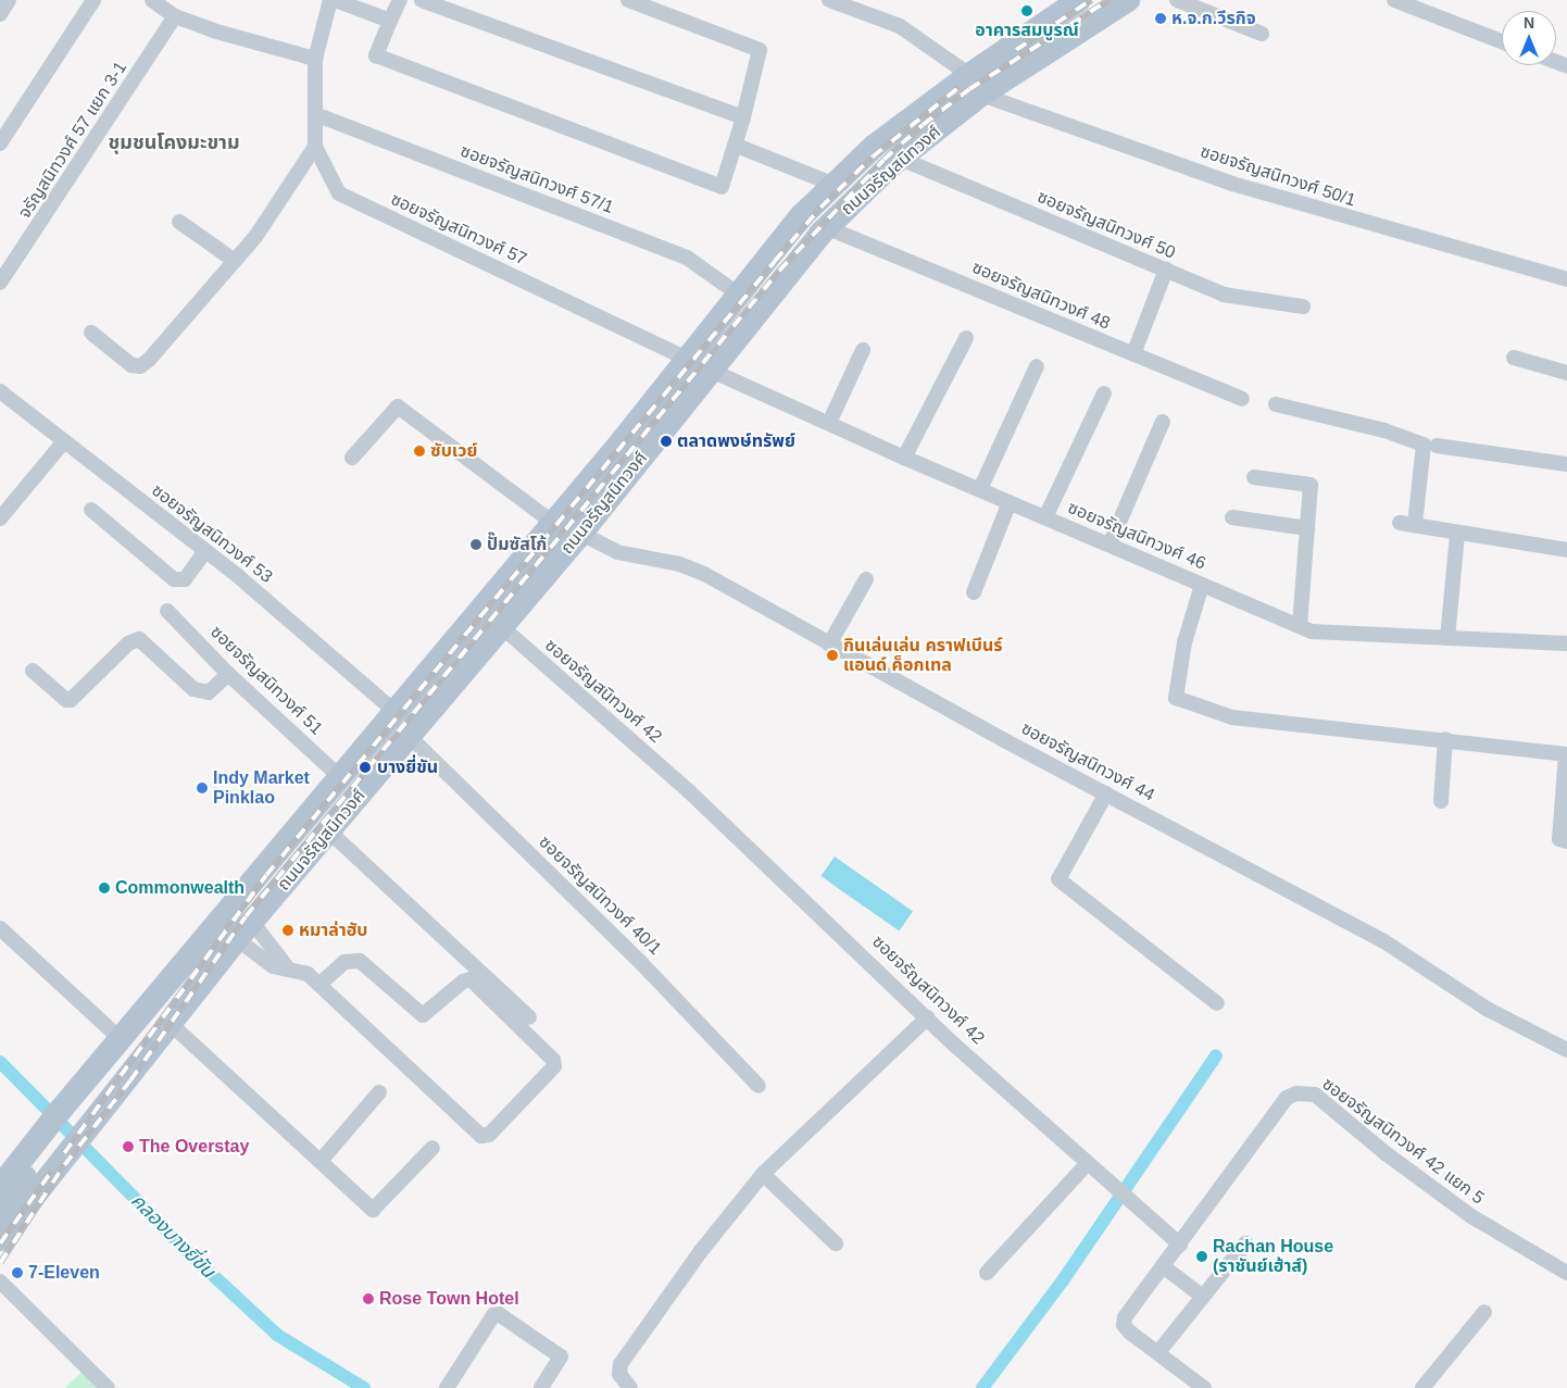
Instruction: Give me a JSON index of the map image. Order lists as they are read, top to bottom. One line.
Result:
{"streets":{"main road":["ถนนจรัญสนิทวงศ์"],"street":["จรัญสนิทวงศ์ 57 แยก 3-1","ซอยจรัญสนิทวงศ์ 50/1","ซอยจรัญสนิทวงศ์ 57/1","ซอยจรัญสนิทวงศ์ 50","ซอยจรัญสนิทวงศ์ 57","ซอยจรัญสนิทวงศ์ 48","ซอยจรัญสนิทวงศ์ 53","ซอยจรัญสนิทวงศ์ 46","ซอยจรัญสนิทวงศ์ 51","ซอยจรัญสนิทวงศ์ 42","ซอยจรัญสนิทวงศ์ 44","ซอยจรัญสนิทวงศ์ 40/1","ซอยจรัญสนิทวงศ์ 42 แยก 5"]},"crossings":[["ถนนจรัญสนิทวงศ์","ซอยจรัญสนิทวงศ์ 50/1"],["ถนนจรัญสนิทวงศ์","ซอยจรัญสนิทวงศ์ 57/1"],["ถนนจรัญสนิทวงศ์","ซอยจรัญสนิทวงศ์ 50"],["ถนนจรัญสนิทวงศ์","ซอยจรัญสนิทวงศ์ 57"],["ถนนจรัญสนิทวงศ์","ซอยจรัญสนิทวงศ์ 48"],["ถนนจรัญสนิทวงศ์","ซอยจรัญสนิทวงศ์ 53"],["ถนนจรัญสนิทวงศ์","ซอยจรัญสนิทวงศ์ 46"],["ถนนจรัญสนิทวงศ์","ซอยจรัญสนิทวงศ์ 51"],["ถนนจรัญสนิทวงศ์","ซอยจรัญสนิทวงศ์ 42"],["ถนนจรัญสนิทวงศ์","ซอยจรัญสนิทวงศ์ 44"],["ถนนจรัญสนิทวงศ์","ซอยจรัญสนิทวงศ์ 40/1"],["ซอยจรัญสนิทวงศ์ 57/1","ซอยจรัญสนิทวงศ์ 57"],["ซอยจรัญสนิทวงศ์ 42","ซอยจรัญสนิทวงศ์ 42 แยก 5"]],"districts":["ชุมชนโคงมะขาม"],"water":["คลองบางยี่ขัน"],"places":["อาคารสมบูรณ์","ห.จ.ก.วีรกิจ","ตลาดพงษ์ทรัพย์","ซับเวย์","ปั๊มซัสโก้","กินเล่นเล่น คราฟเบีนร์ แอนด์ ค็อกเทล","บางยี่ขัน","Indy Market Pinklao","Commonwealth","หมาล่าฮับ","The Overstay","Rachan House (ราชันย์เฮ้าส์)","7-Eleven","Rose Town Hotel"],"north":"top"}
